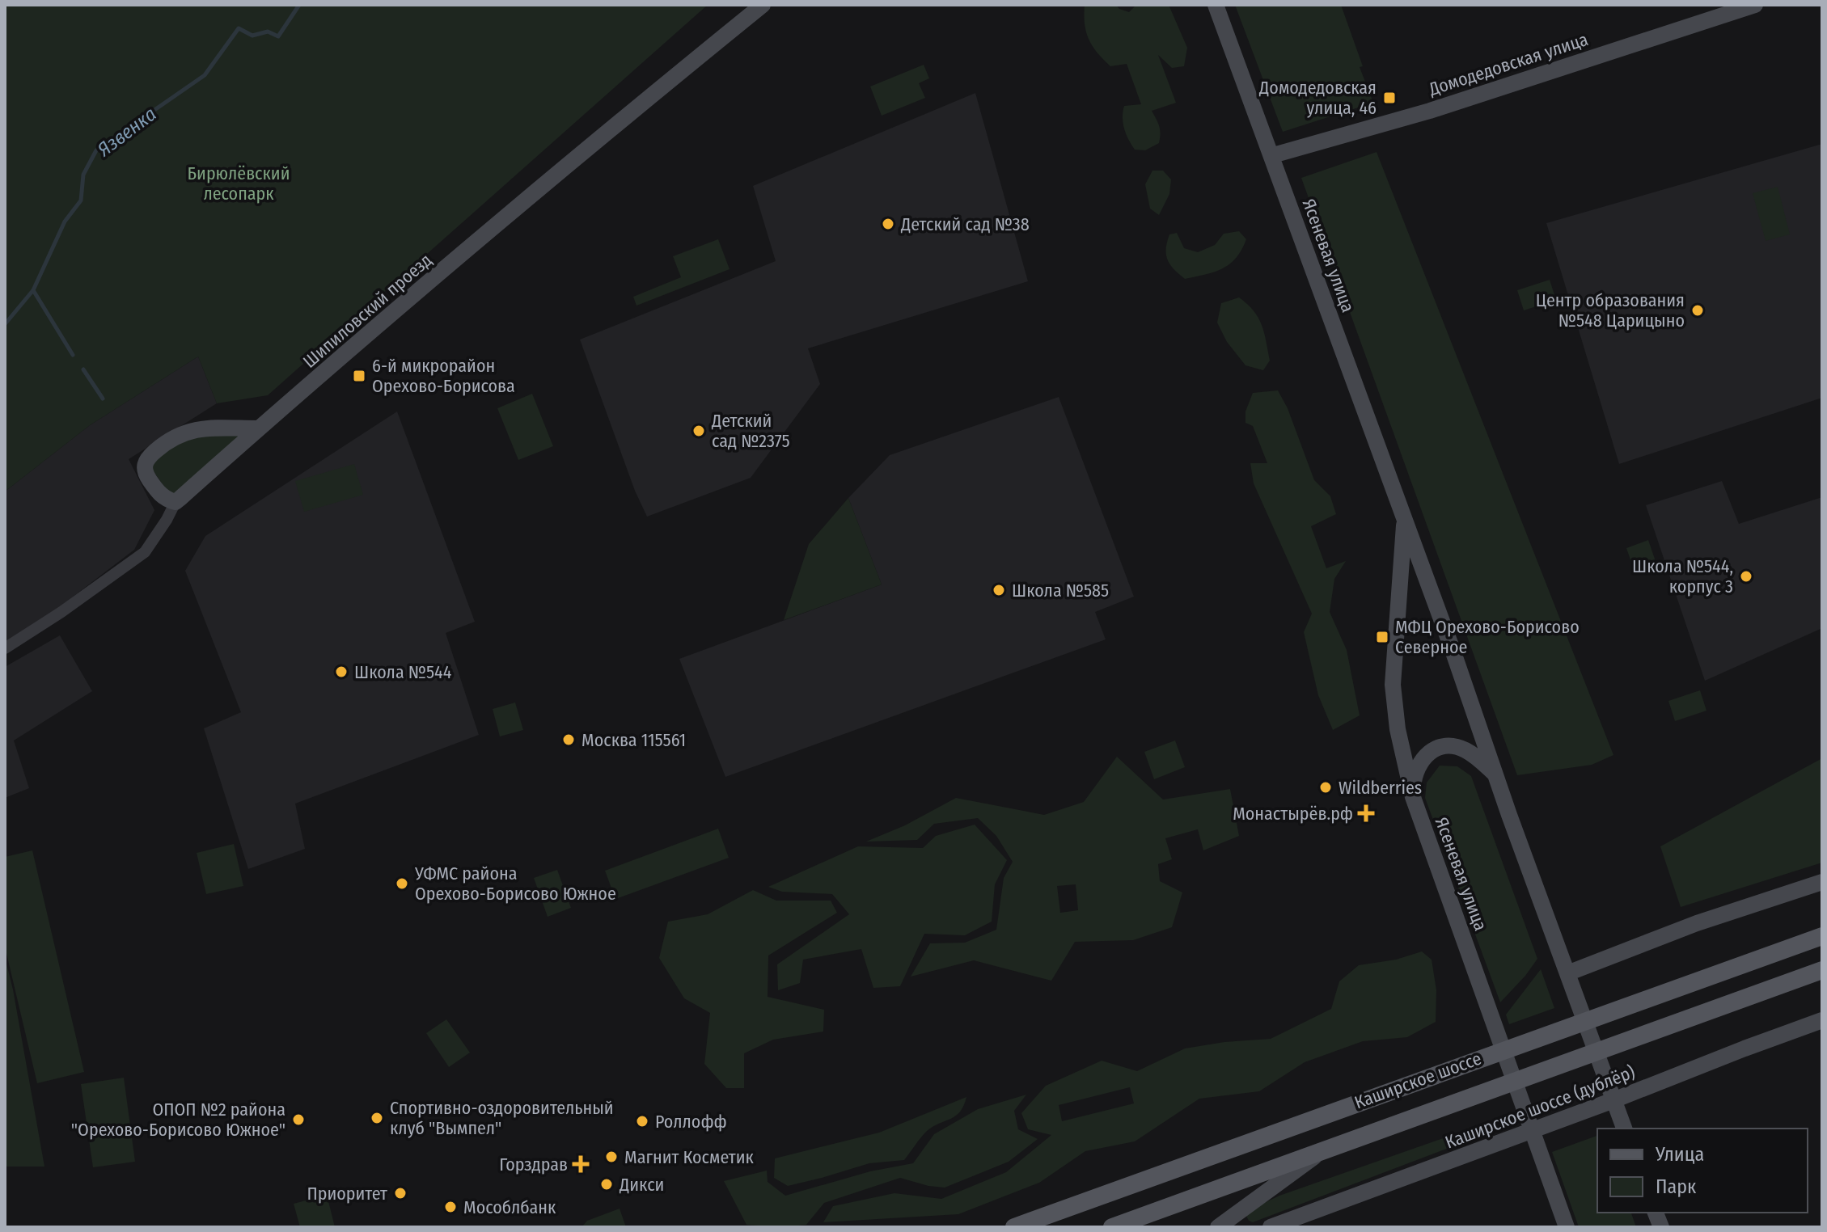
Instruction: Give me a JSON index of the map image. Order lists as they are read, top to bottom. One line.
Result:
{"streets":{"main road":["Домодедовская улица","Ясеневая улица","Шипиловский проезд","Каширское шоссе","Каширское шоссе (дублёр)"]},"crossings":[["Домодедовская улица","Ясеневая улица"],["Ясеневая улица","Каширское шоссе"],["Ясеневая улица","Каширское шоссе (дублёр)"]],"water":["Язвенка"],"parks":["Бирюлёвский лесопарк"],"places":{"transit":["Домодедовская улица, 46","6-й микрорайон Орехово-Борисова","МФЦ Орехово-Борисово Северное"],"other":["Детский сад №38","Центр образования №548 Царицыно","Детский сад №2375","Школа №544, корпус 3","Школа №585","Школа №544","Москва 115561","Wildberries","УФМС района Орехово-Борисово Южное","Спортивно-оздоровительный клуб \"Вымпел\"","ОПОП №2 района \"Орехово-Борисово Южное\"","Роллофф","Магнит Косметик","Дикси","Приоритет","Мособлбанк"],"health":["Монастырёв.рф","Горздрав"]},"legend":["Улица","Парк"]}
